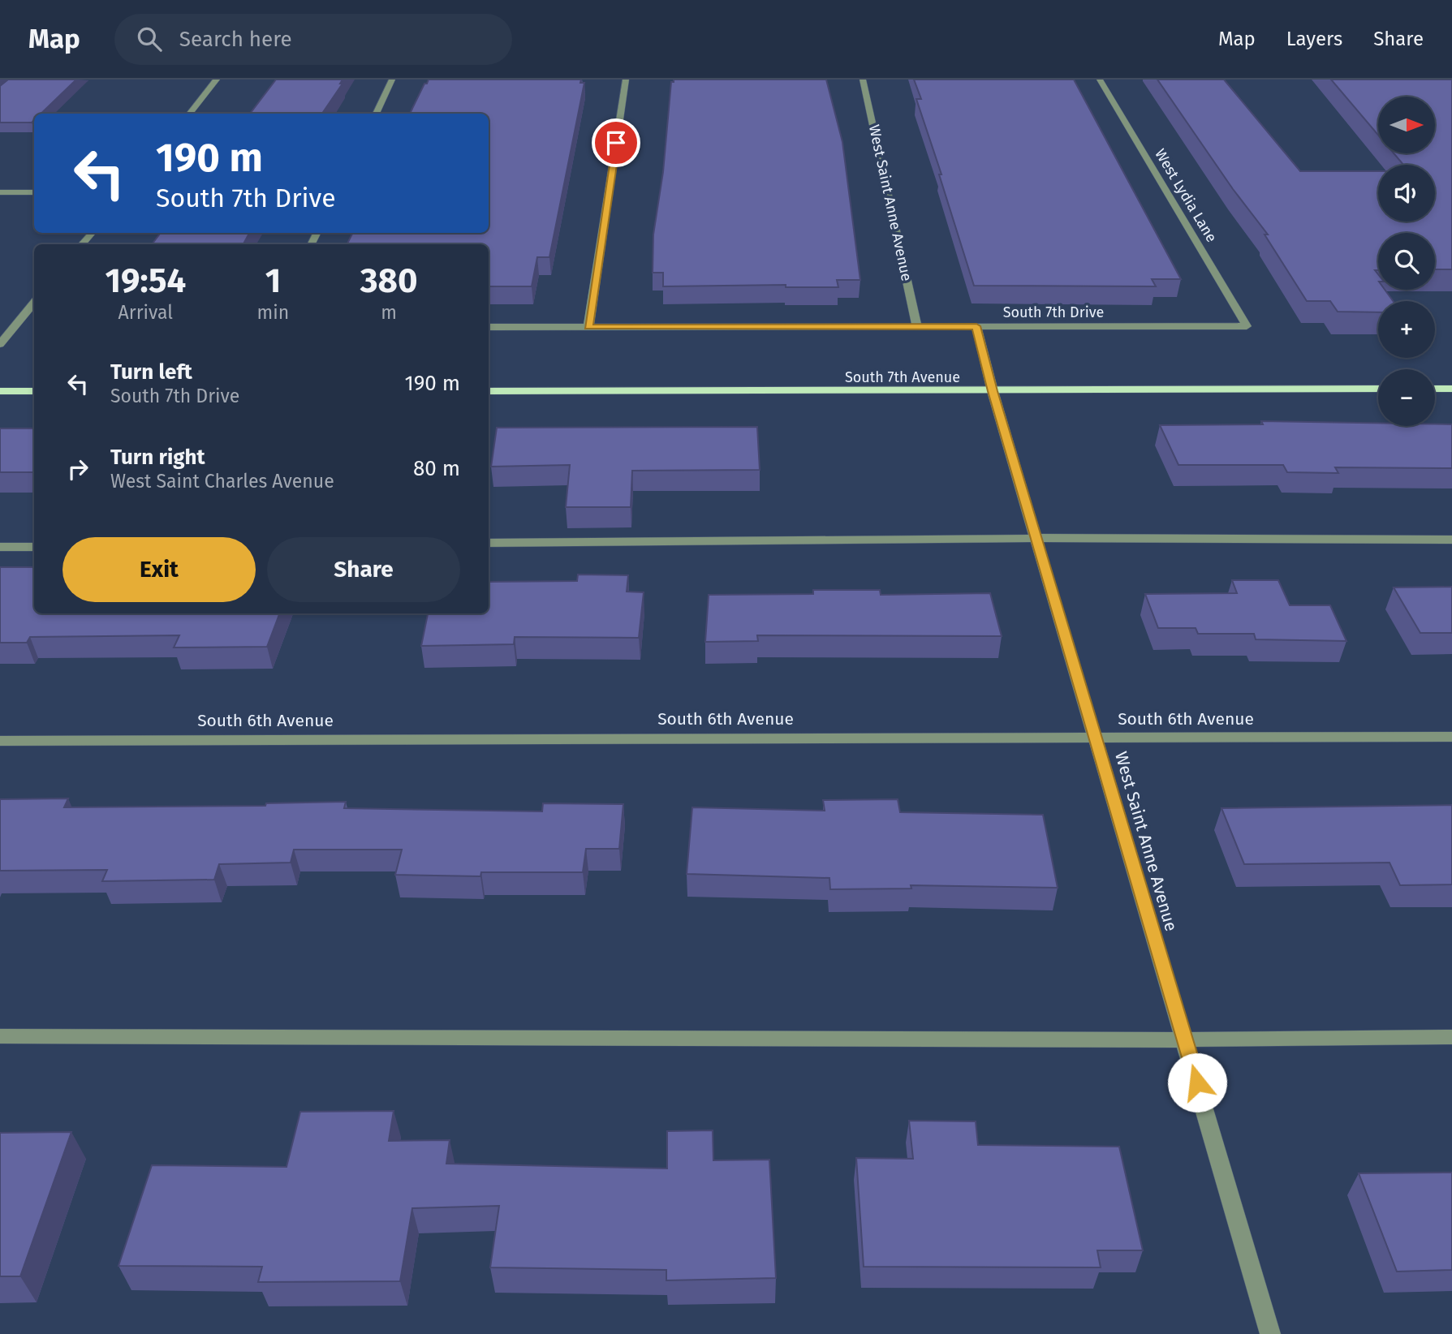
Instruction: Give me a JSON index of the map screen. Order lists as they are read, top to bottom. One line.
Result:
{"streets":{"main road":["South 7th Avenue"],"street":["West Lydia Lane","West Saint Anne Avenue","South 7th Drive","South 6th Avenue"]},"crossings":[["West Lydia Lane","South 7th Drive"],["West Saint Anne Avenue","South 7th Drive"],["West Saint Anne Avenue","South 7th Avenue"],["West Saint Anne Avenue","South 6th Avenue"]],"north":"right","page":{"header":"Map","search":"Search here","nav":["Map","Layers","Share"],"map_buttons":["+","−"],"turn":["190 m","South 7th Drive"],"eta":["19:54","Arrival","1","min","380","m"],"list":[{"name":"Turn left","note":"South 7th Drive","value":"190 m"},{"name":"Turn right","note":"West Saint Charles Avenue","value":"80 m"}],"buttons":["Exit","Share"]}}
